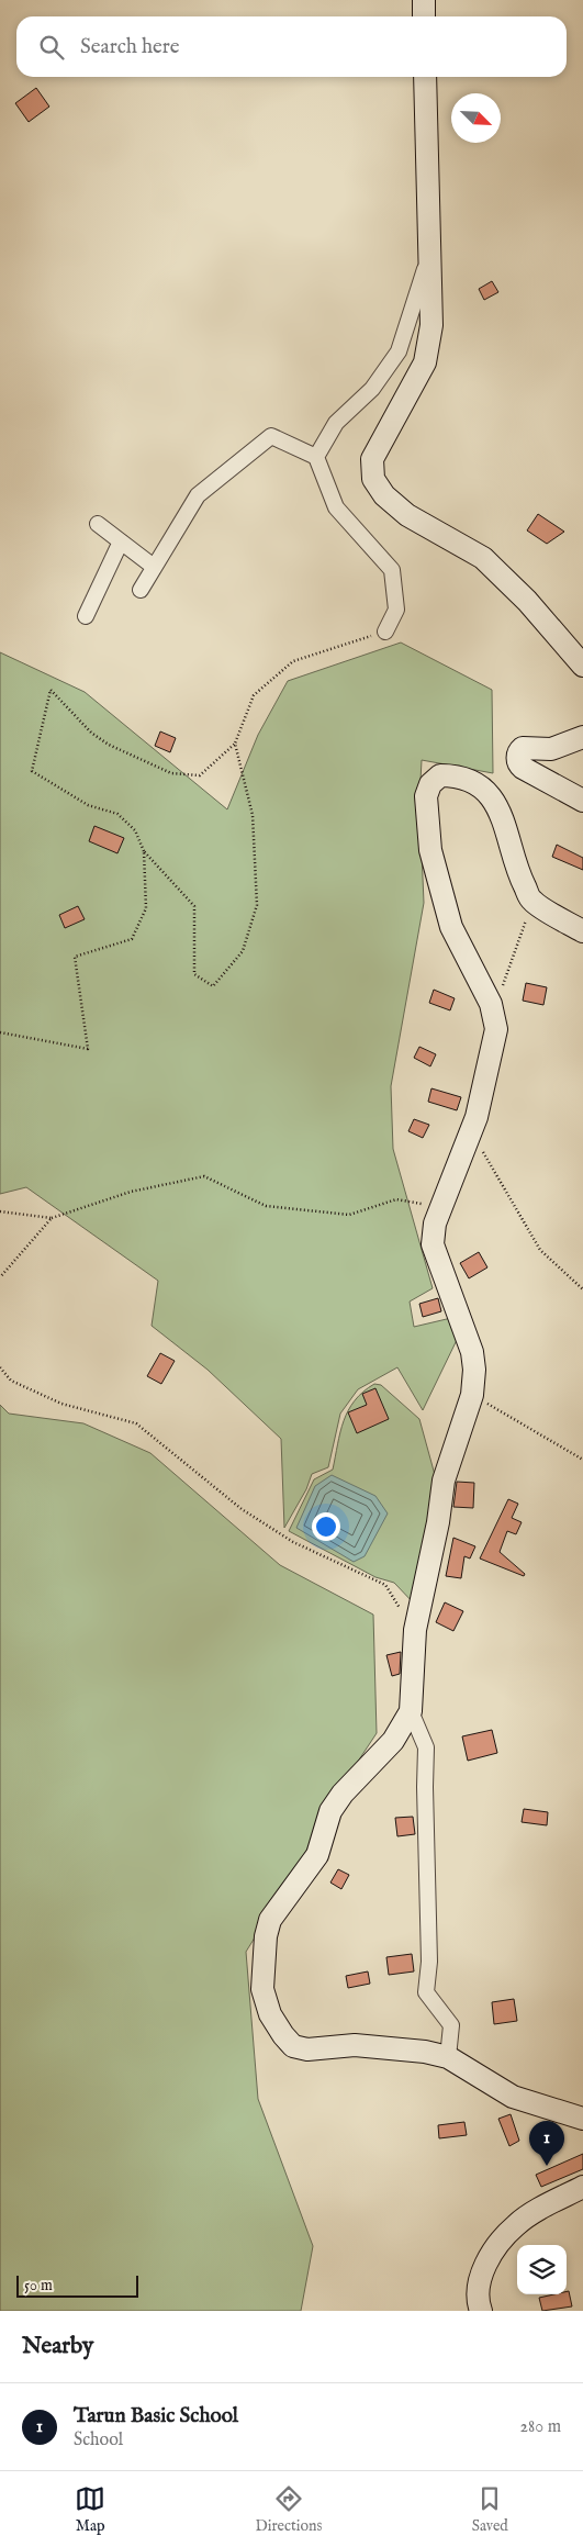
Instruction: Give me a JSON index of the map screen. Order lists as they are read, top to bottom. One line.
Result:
{"scale_bar":"50 m","north":"bottom right","page":{"search":"Search here","pins":"1","scale":"50 m","heading":"Nearby","list":[{"mark":"1","name":"Tarun Basic School","note":"School","value":"280 m"}],"nav":["Map","Directions","Saved"]}}
